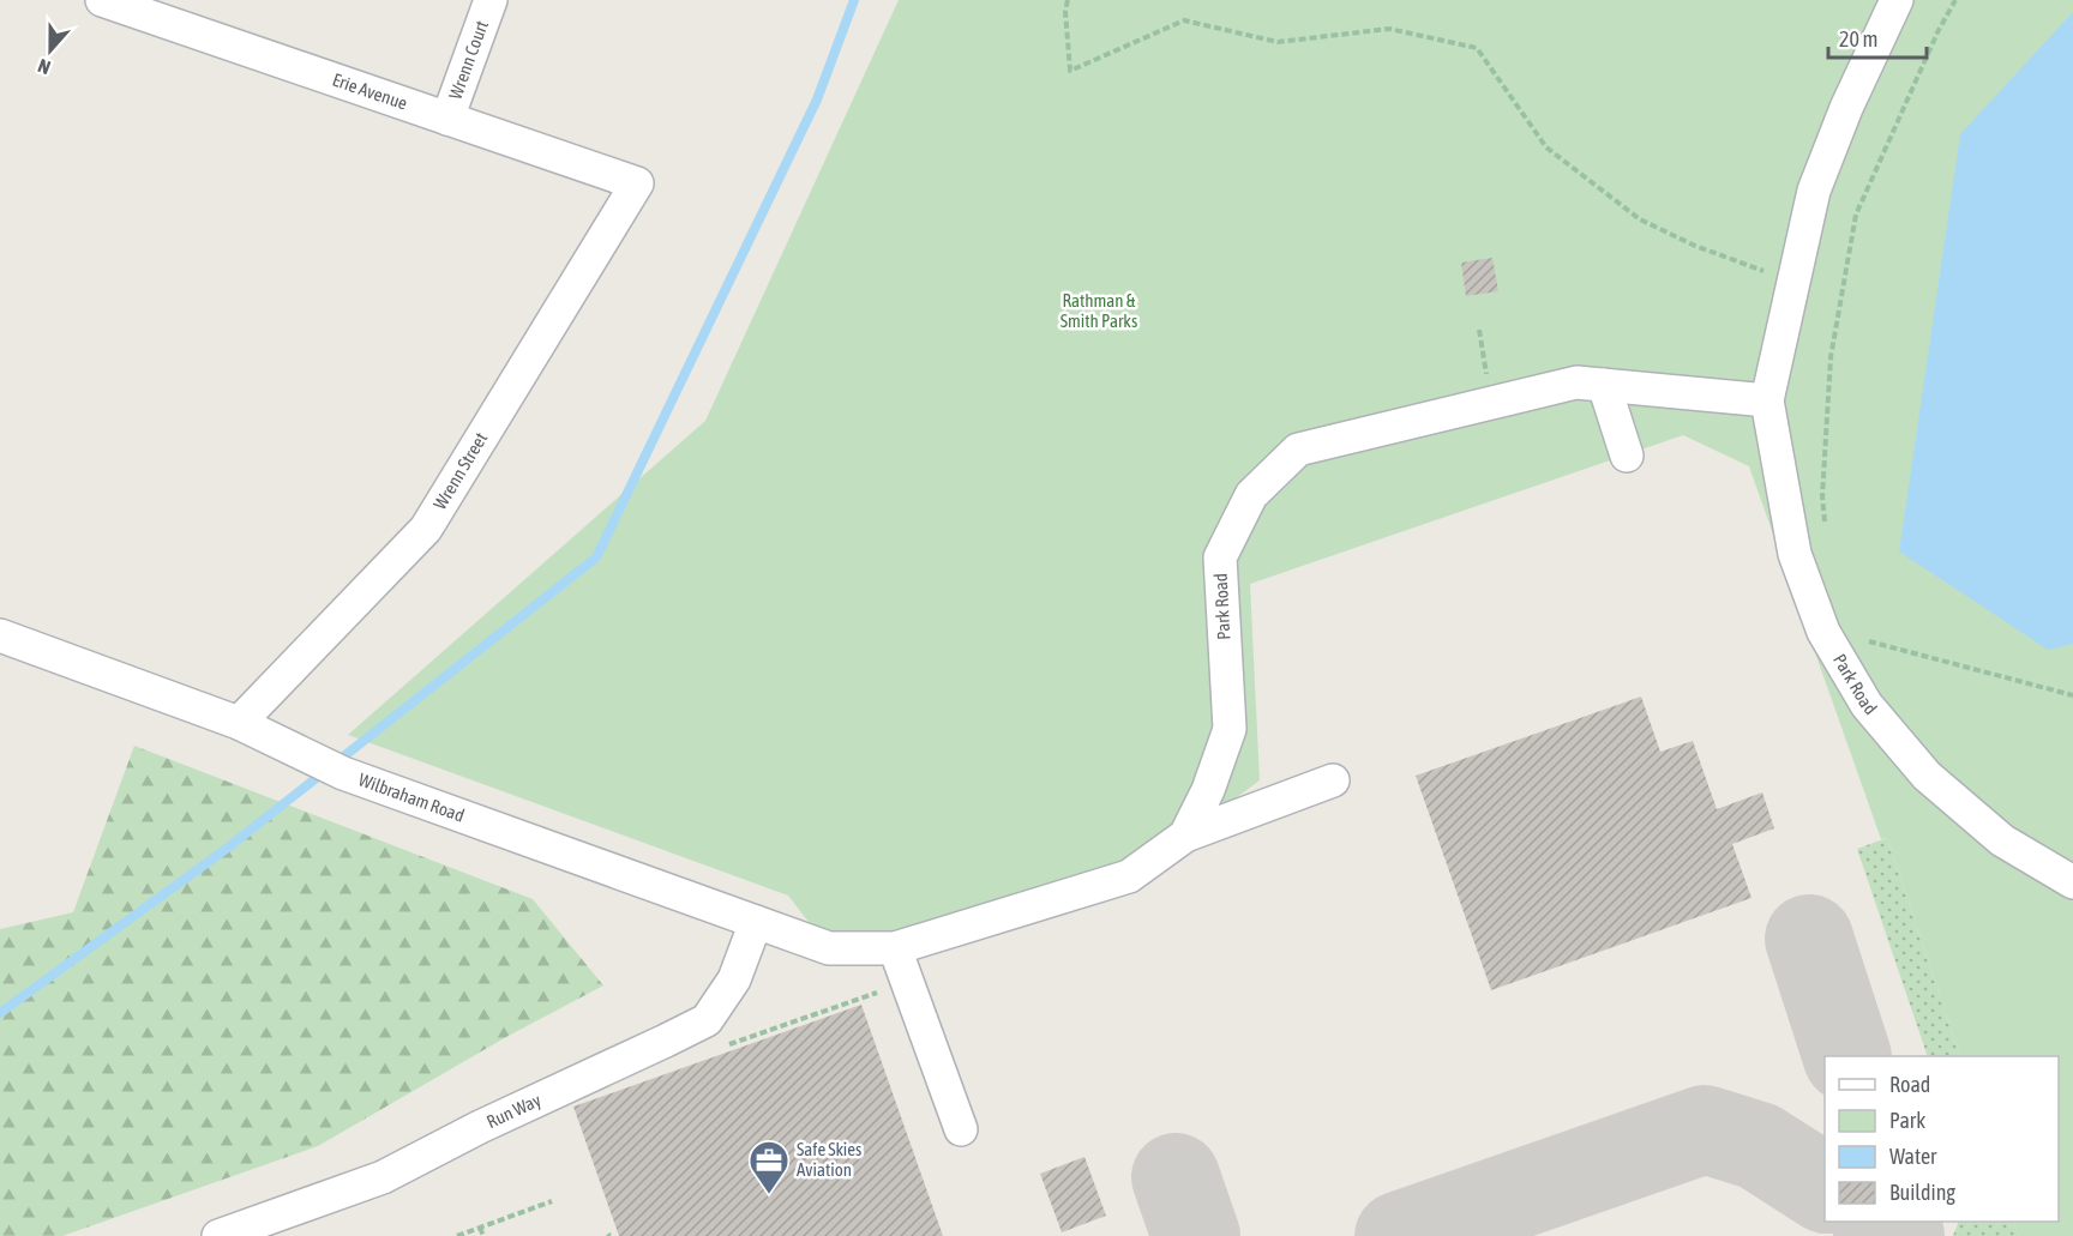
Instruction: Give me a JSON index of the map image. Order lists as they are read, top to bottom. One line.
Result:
{"streets":{"street":["Wrenn Court","Erie Avenue","Wrenn Street","Park Road","Wilbraham Road","Run Way"]},"crossings":[["Wrenn Court","Erie Avenue"],["Erie Avenue","Wrenn Street"],["Wrenn Street","Wilbraham Road"],["Park Road","Wilbraham Road"],["Wilbraham Road","Run Way"]],"parks":["Rathman & Smith Parks"],"places":{"office":["Safe Skies Aviation"]},"legend":["Road","Park","Water","Building"],"scale_bar":"20 m","north":"bottom"}
